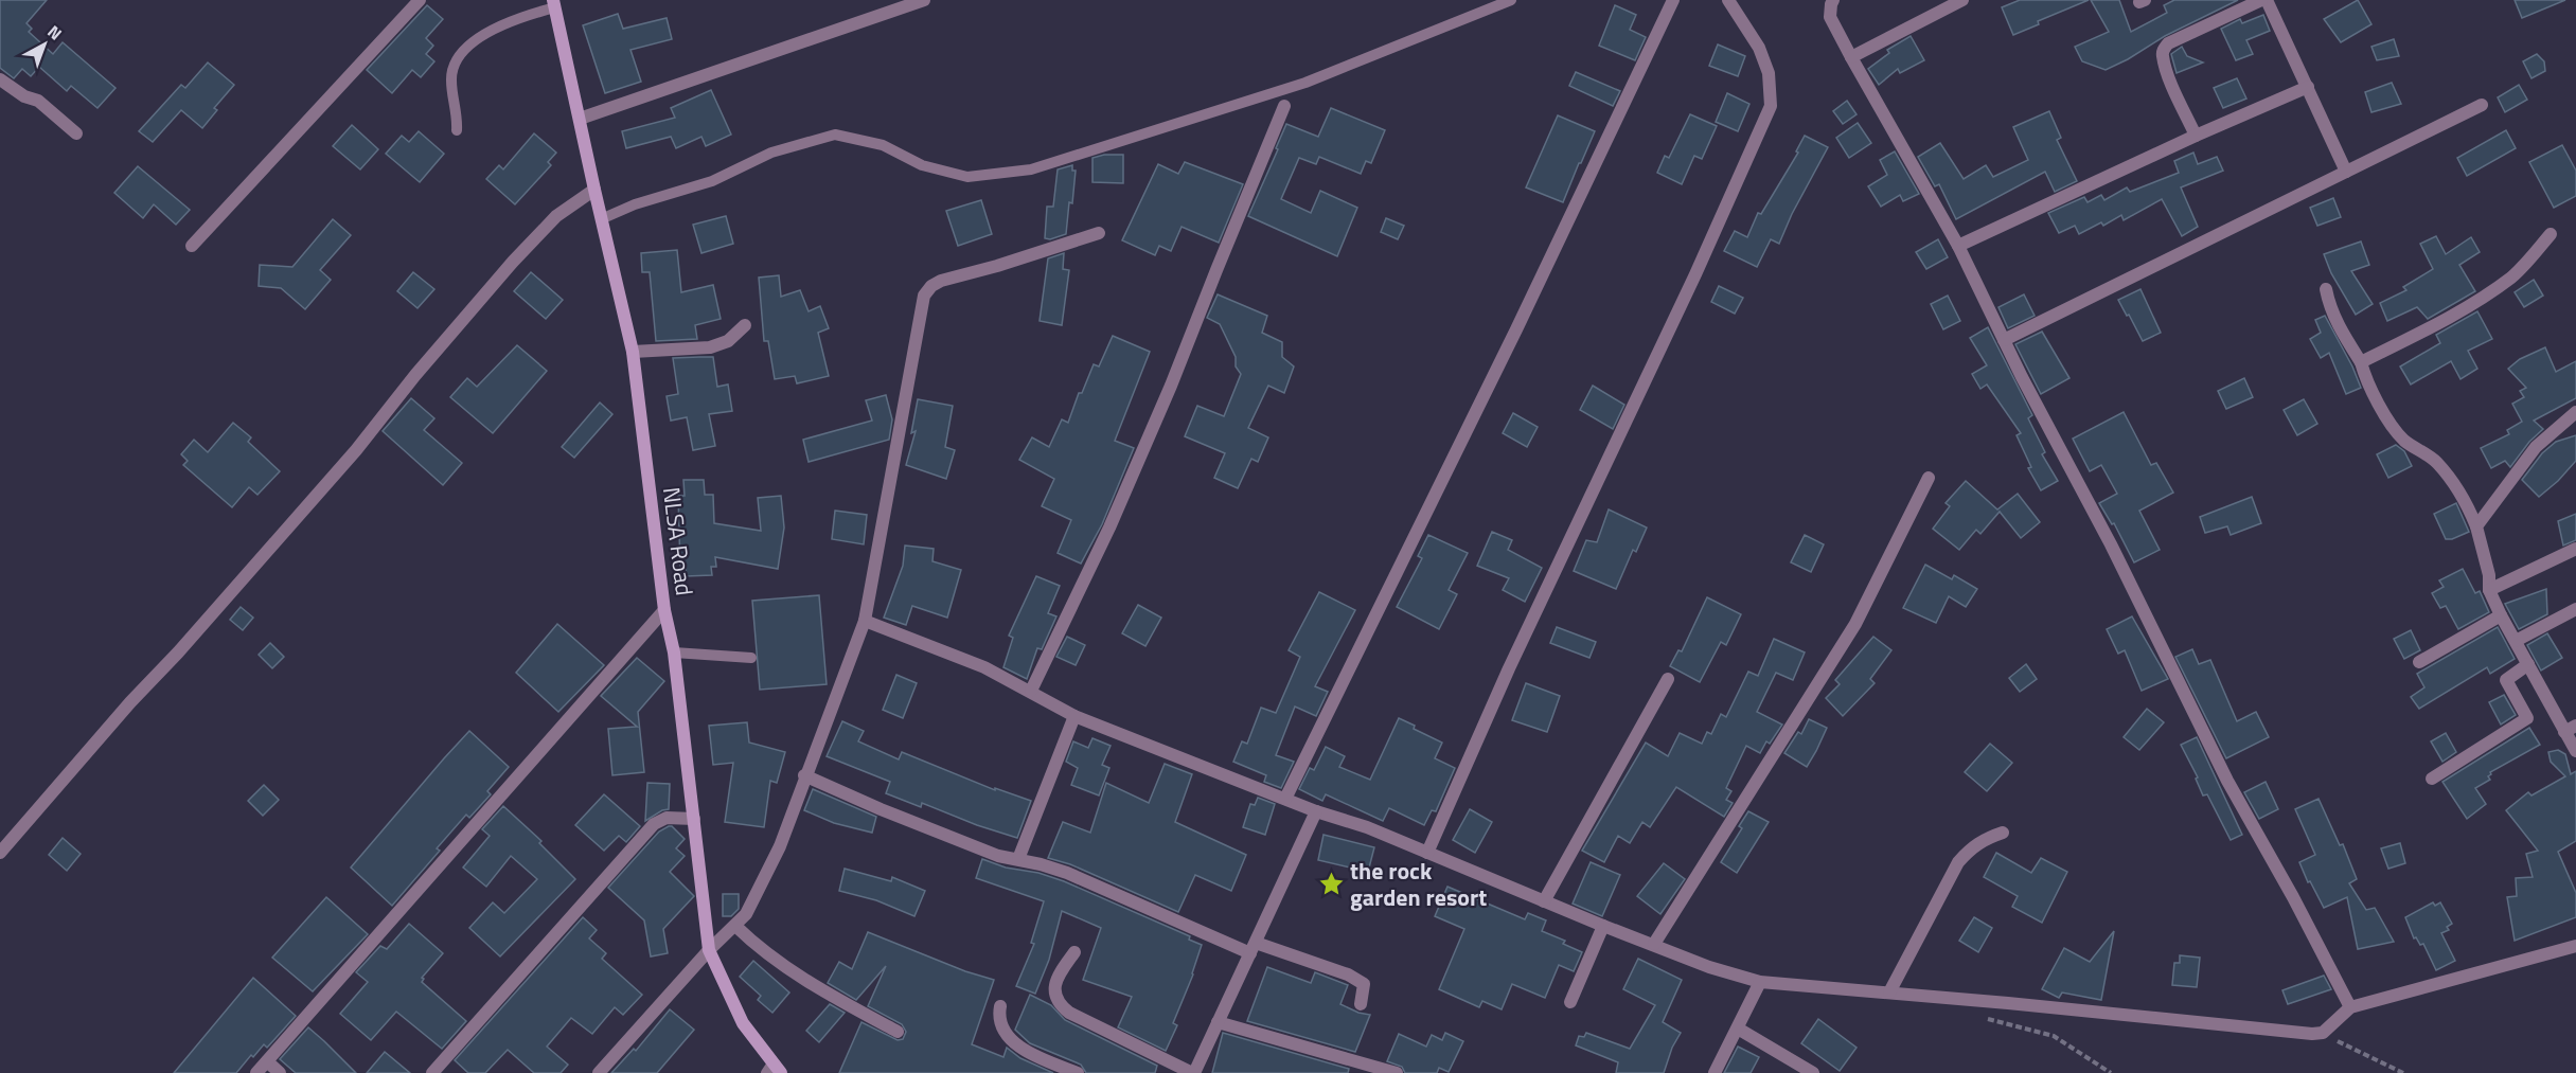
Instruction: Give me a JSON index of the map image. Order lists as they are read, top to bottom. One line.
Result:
{"streets":{"main road":["NLSA Road"]},"places":{"place":["the rock garden resort"]},"north":"top right"}
